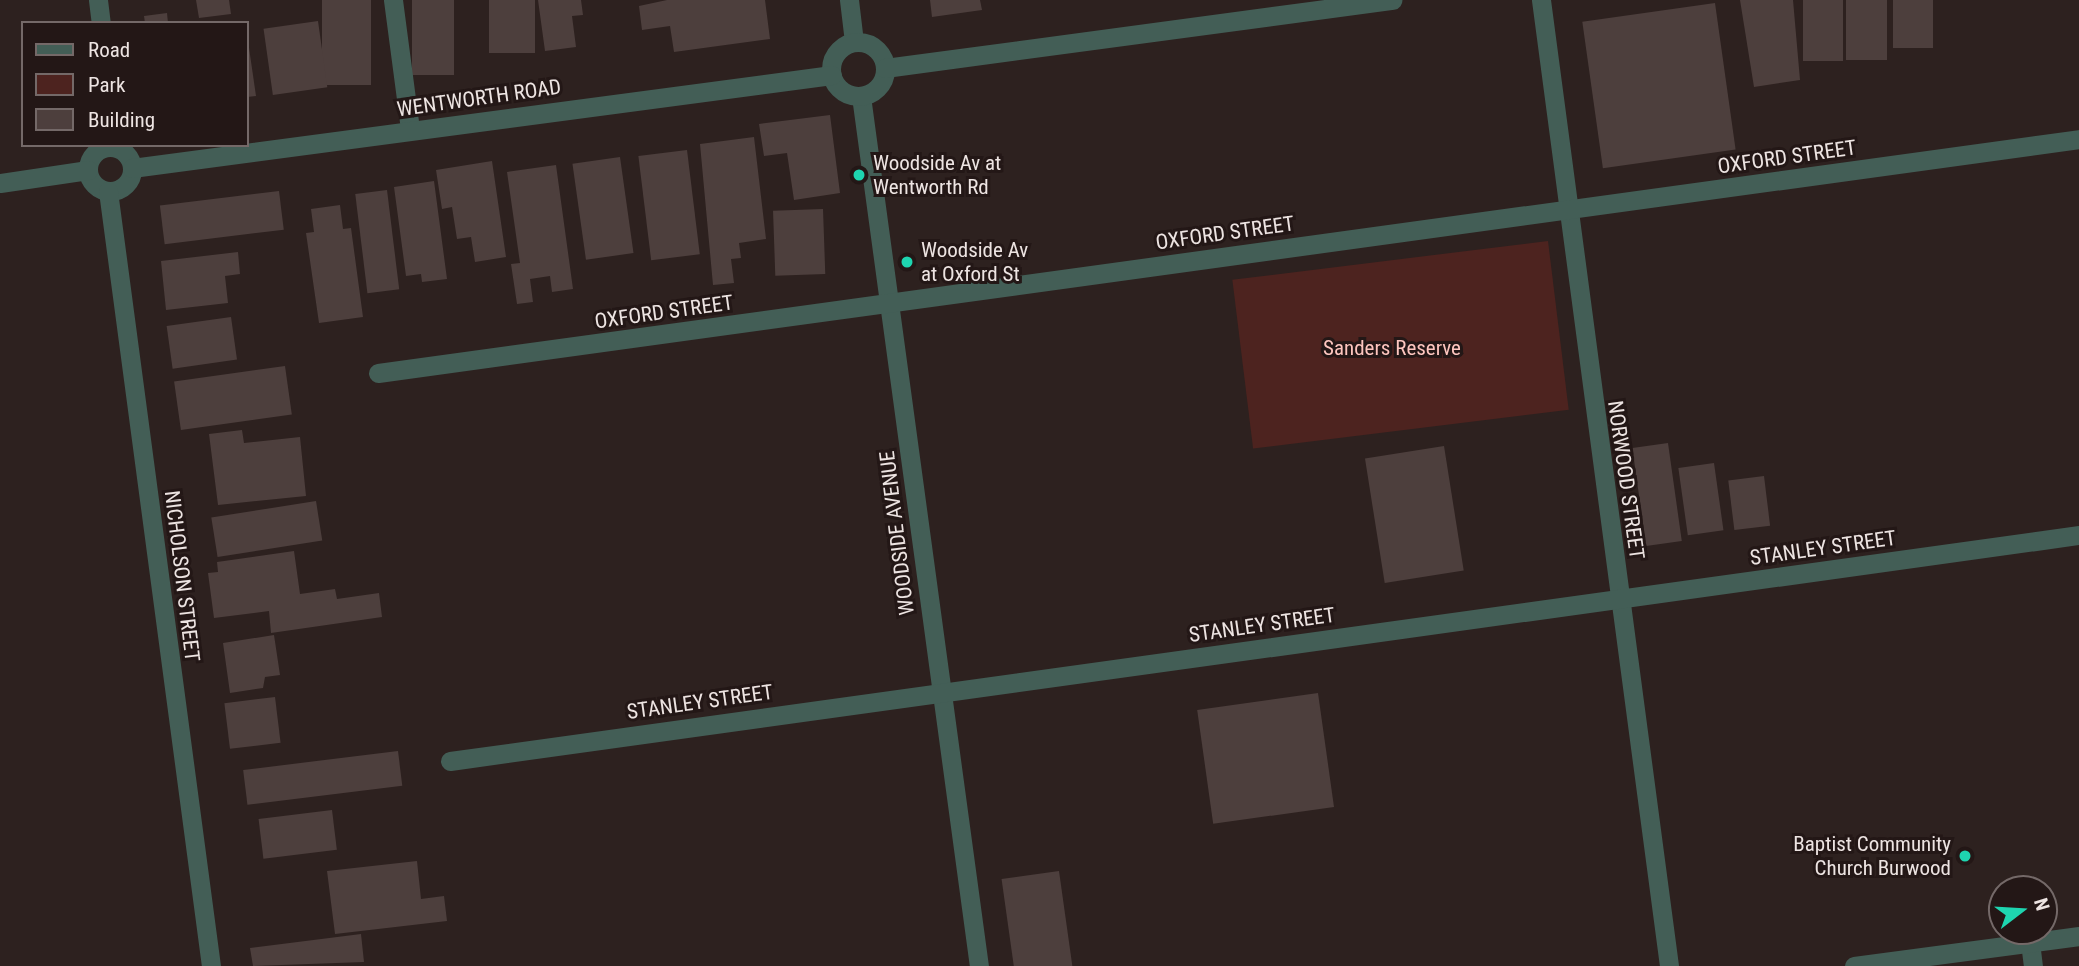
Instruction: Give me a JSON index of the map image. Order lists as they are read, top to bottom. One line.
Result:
{"streets":{"street":["WENTWORTH ROAD","OXFORD STREET","NORWOOD STREET","WOODSIDE AVENUE","STANLEY STREET","NICHOLSON STREET"]},"crossings":[["WENTWORTH ROAD","WOODSIDE AVENUE"],["WENTWORTH ROAD","NICHOLSON STREET"],["OXFORD STREET","NORWOOD STREET"],["OXFORD STREET","WOODSIDE AVENUE"],["NORWOOD STREET","STANLEY STREET"],["WOODSIDE AVENUE","STANLEY STREET"]],"parks":["Sanders Reserve"],"places":["Woodside Av at Wentworth Rd","Woodside Av at Oxford St","Baptist Community Church Burwood"],"legend":["Road","Park","Building"],"north":"right"}
